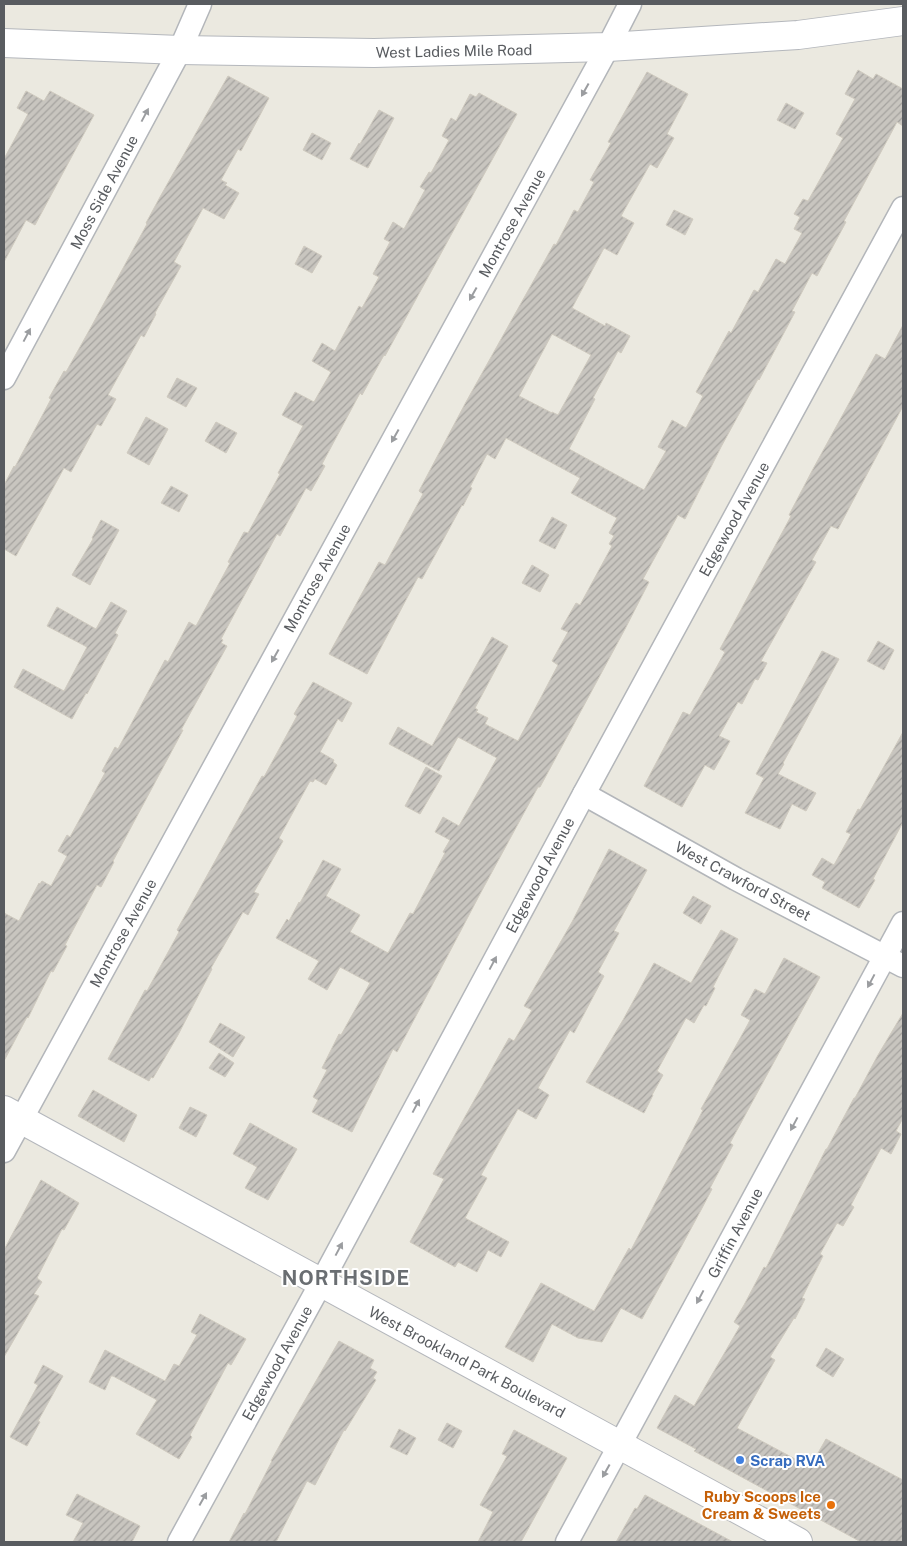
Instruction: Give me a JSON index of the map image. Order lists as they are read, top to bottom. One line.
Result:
{"streets":{"street":["West Ladies Mile Road","Moss Side Avenue","Montrose Avenue","Edgewood Avenue","West Crawford Street","Griffin Avenue","West Brookland Park Boulevard"]},"crossings":[["West Ladies Mile Road","Moss Side Avenue"],["West Ladies Mile Road","Montrose Avenue"],["Montrose Avenue","West Brookland Park Boulevard"],["Edgewood Avenue","West Crawford Street"],["Edgewood Avenue","West Brookland Park Boulevard"],["West Crawford Street","Griffin Avenue"],["Griffin Avenue","West Brookland Park Boulevard"]],"one_way":["Moss Side Avenue","Montrose Avenue","Edgewood Avenue","Griffin Avenue"],"districts":["NORTHSIDE"],"places":["Scrap RVA","Ruby Scoops Ice Cream & Sweets"]}
